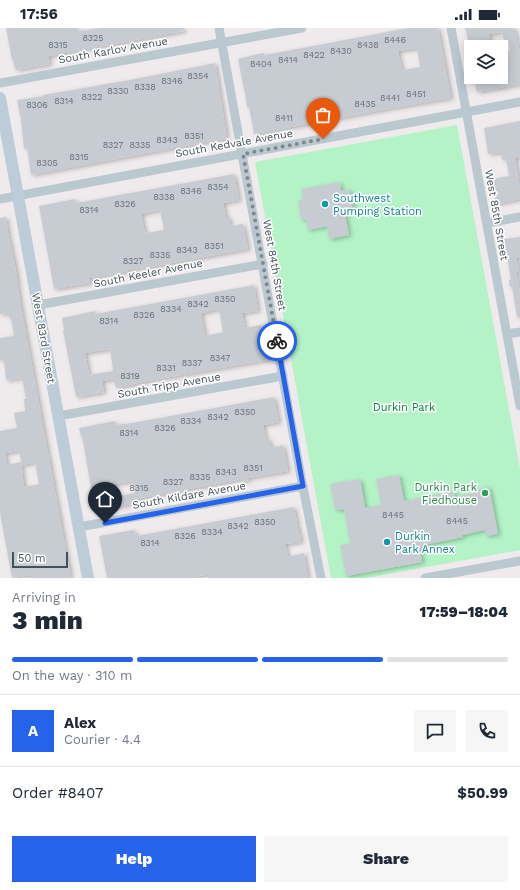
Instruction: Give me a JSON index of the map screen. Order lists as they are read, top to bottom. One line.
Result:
{"streets":{"street":["South Karlov Avenue","South Kedvale Avenue","West 85th Street","West 84th Street","South Keeler Avenue","West 83rd Street","South Tripp Avenue","South Kildare Avenue"]},"crossings":[["South Karlov Avenue","West 84th Street"],["South Kedvale Avenue","West 85th Street"],["South Kedvale Avenue","West 84th Street"],["South Kedvale Avenue","West 83rd Street"],["West 84th Street","South Keeler Avenue"],["West 84th Street","South Tripp Avenue"],["West 84th Street","South Kildare Avenue"],["South Keeler Avenue","West 83rd Street"],["West 83rd Street","South Tripp Avenue"],["West 83rd Street","South Kildare Avenue"]],"parks":["Durkin Park"],"places":["Southwest Pumping Station","Durkin Park Fiedhouse","Durkin Park Annex"],"house_numbers":["8325","8446","8315","8438","8430","8422","8414","8404","8354","8346","8338","8330","8451","8322","8441","8314","8435","8306","8411","8351","8343","8327","8335","8315","8305","8354","8346","8338","8326","8314","8351","8343","8335","8327","8350","8342","8334","8326","8314","8347","8337","8331","8319","8350","8342","8334","8326","8314","8351","8343","8335","8327","8315","8445","8445","8350","8342","8334","8326","8314"],"scale_bar":"50 m","page":{"status":"17:56","scale":"50 m","heading":["3 min","Arriving in","17:59–18:04"],"panel":["Alex","Courier · 4.4","Order #8407","$50.99"],"bar":"On the way · 310 m","round":"A","buttons":["Help","Share"]}}
